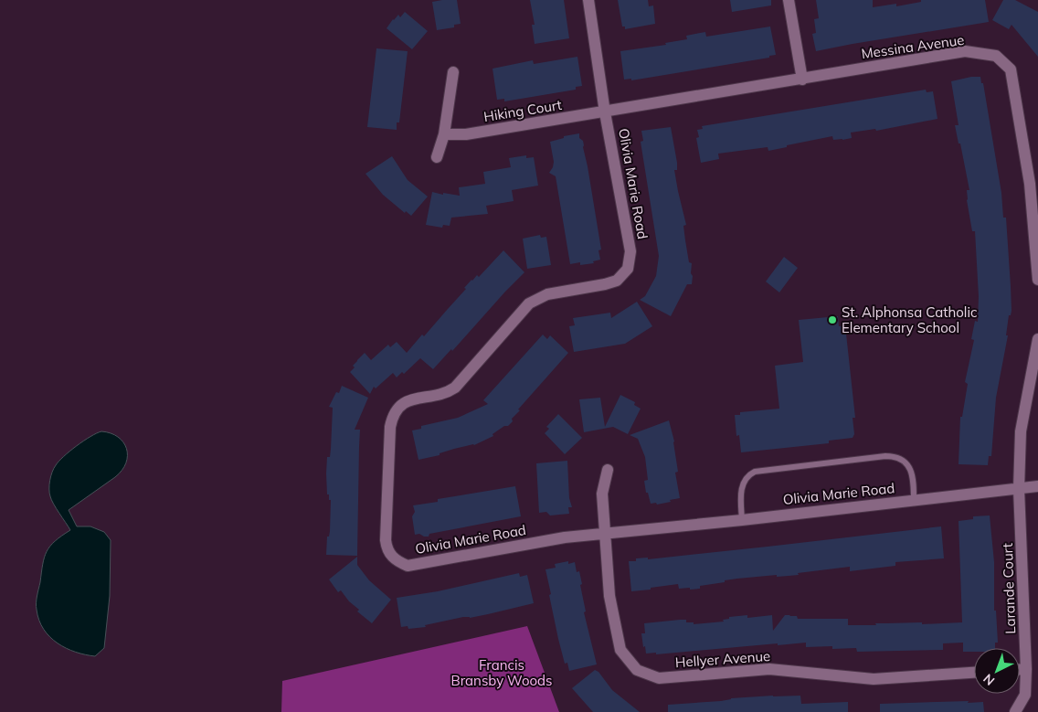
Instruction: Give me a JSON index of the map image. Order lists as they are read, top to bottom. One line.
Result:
{"streets":{"street":["Messina Avenue","Hiking Court","Olivia Marie Road","Larande Court","Hellyer Avenue"]},"crossings":[["Messina Avenue","Hiking Court"],["Messina Avenue","Olivia Marie Road"],["Hiking Court","Olivia Marie Road"],["Olivia Marie Road","Larande Court"],["Olivia Marie Road","Hellyer Avenue"]],"parks":["Francis Bransby Woods"],"places":["St. Alphonsa Catholic Elementary School"],"north":"bottom left"}
